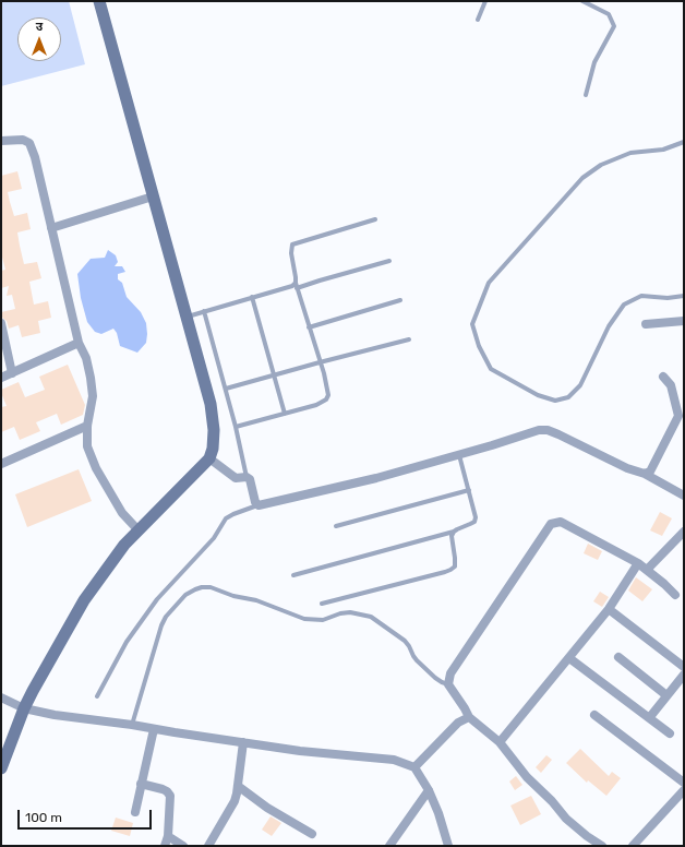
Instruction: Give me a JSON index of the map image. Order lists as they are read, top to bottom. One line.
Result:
{"scale_bar":"100 m","north":"top"}
